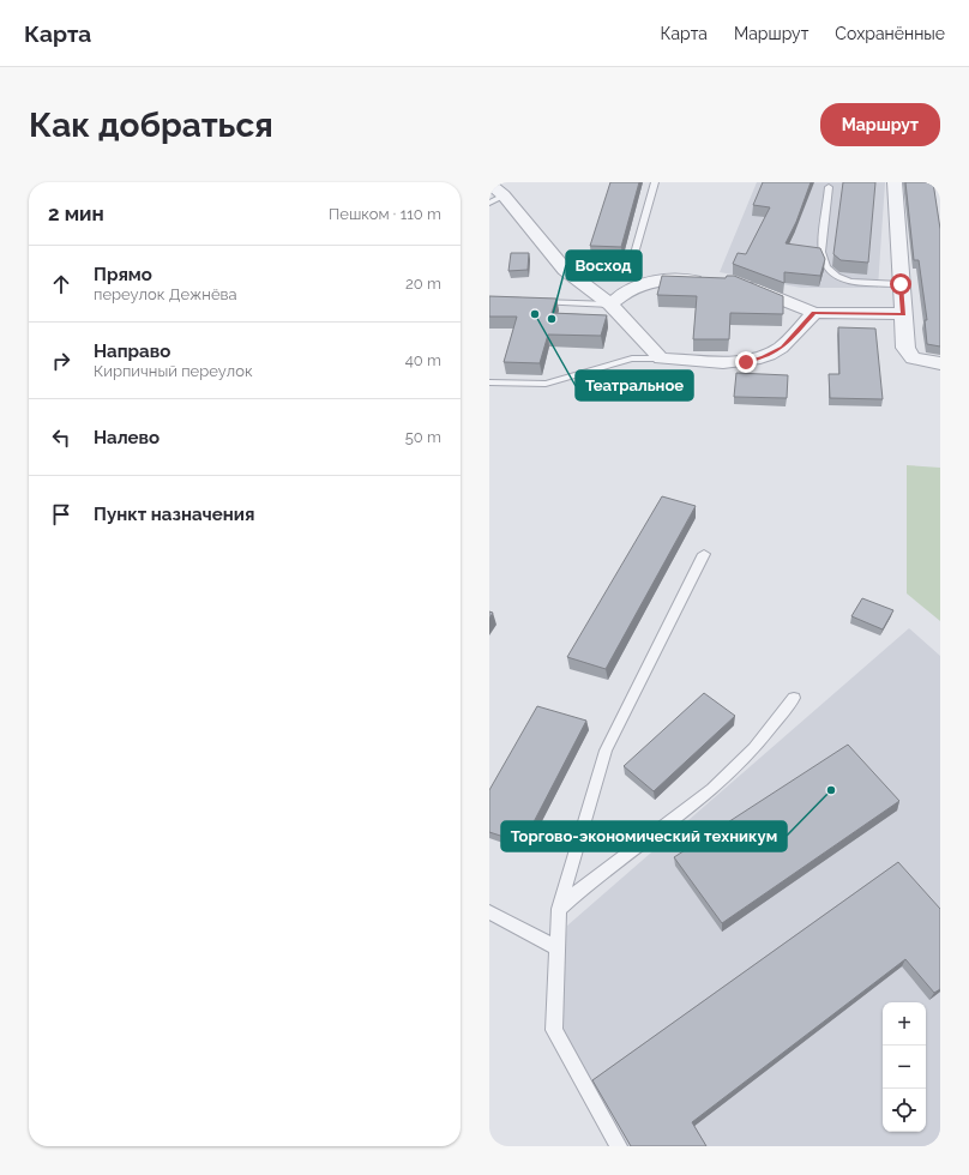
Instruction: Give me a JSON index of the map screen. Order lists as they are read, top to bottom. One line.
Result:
{"places":["Театральное","Восход","Торгово-экономический техникум"],"page":{"header":"Карта","nav":["Карта","Маршрут","Сохранённые"],"buttons":"Маршрут","title":"Как добраться","heading":["2 мин","Пешком · 110 m"],"list":[["Прямо","переулок Дежнёва","20 m"],["Направо","Кирпичный переулок","40 m"],["Налево","50 m"],"Пункт назначения"],"map_buttons":["+","−"]}}
